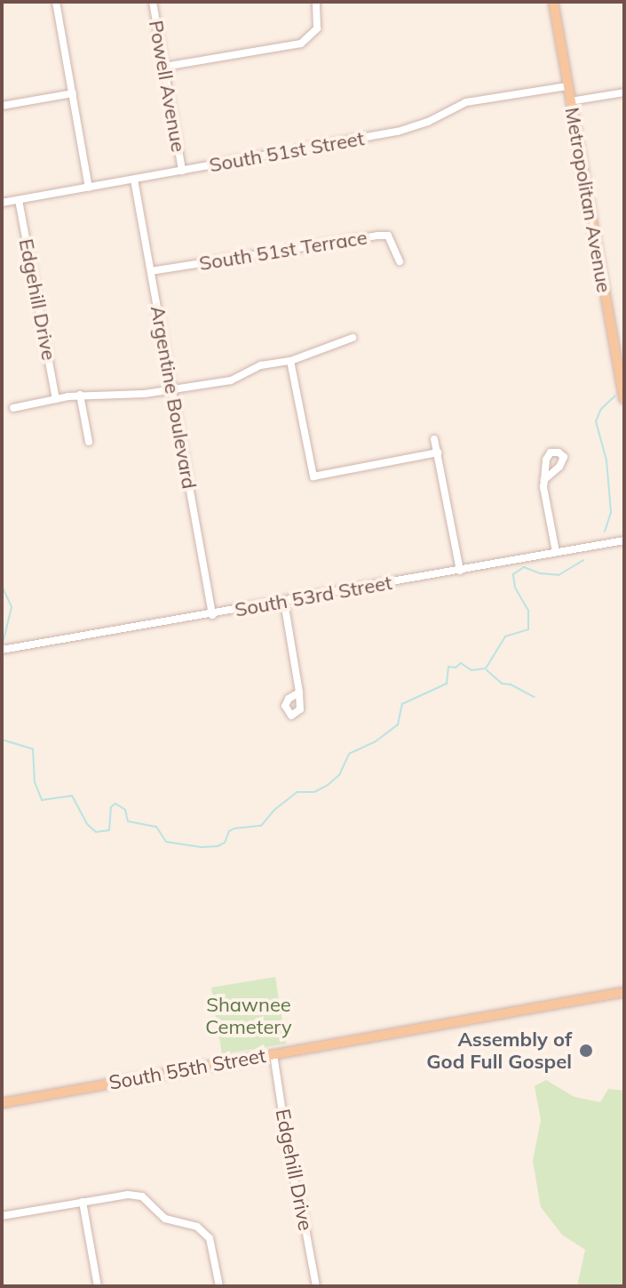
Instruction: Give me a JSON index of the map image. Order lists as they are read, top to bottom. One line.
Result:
{"streets":{"main road":["Metropolitan Avenue","South 55th Street"],"street":["Powell Avenue","South 51st Street","South 51st Terrace","Edgehill Drive","Argentine Boulevard","South 53rd Street"]},"crossings":[["Powell Avenue","South 51st Street"],["South 51st Street","Metropolitan Avenue"],["South 51st Street","Edgehill Drive"],["South 51st Street","Argentine Boulevard"],["South 51st Terrace","Argentine Boulevard"],["Edgehill Drive","South 55th Street"],["Argentine Boulevard","South 53rd Street"]],"parks":["Shawnee Cemetery"],"places":["Assembly of God Full Gospel"]}
